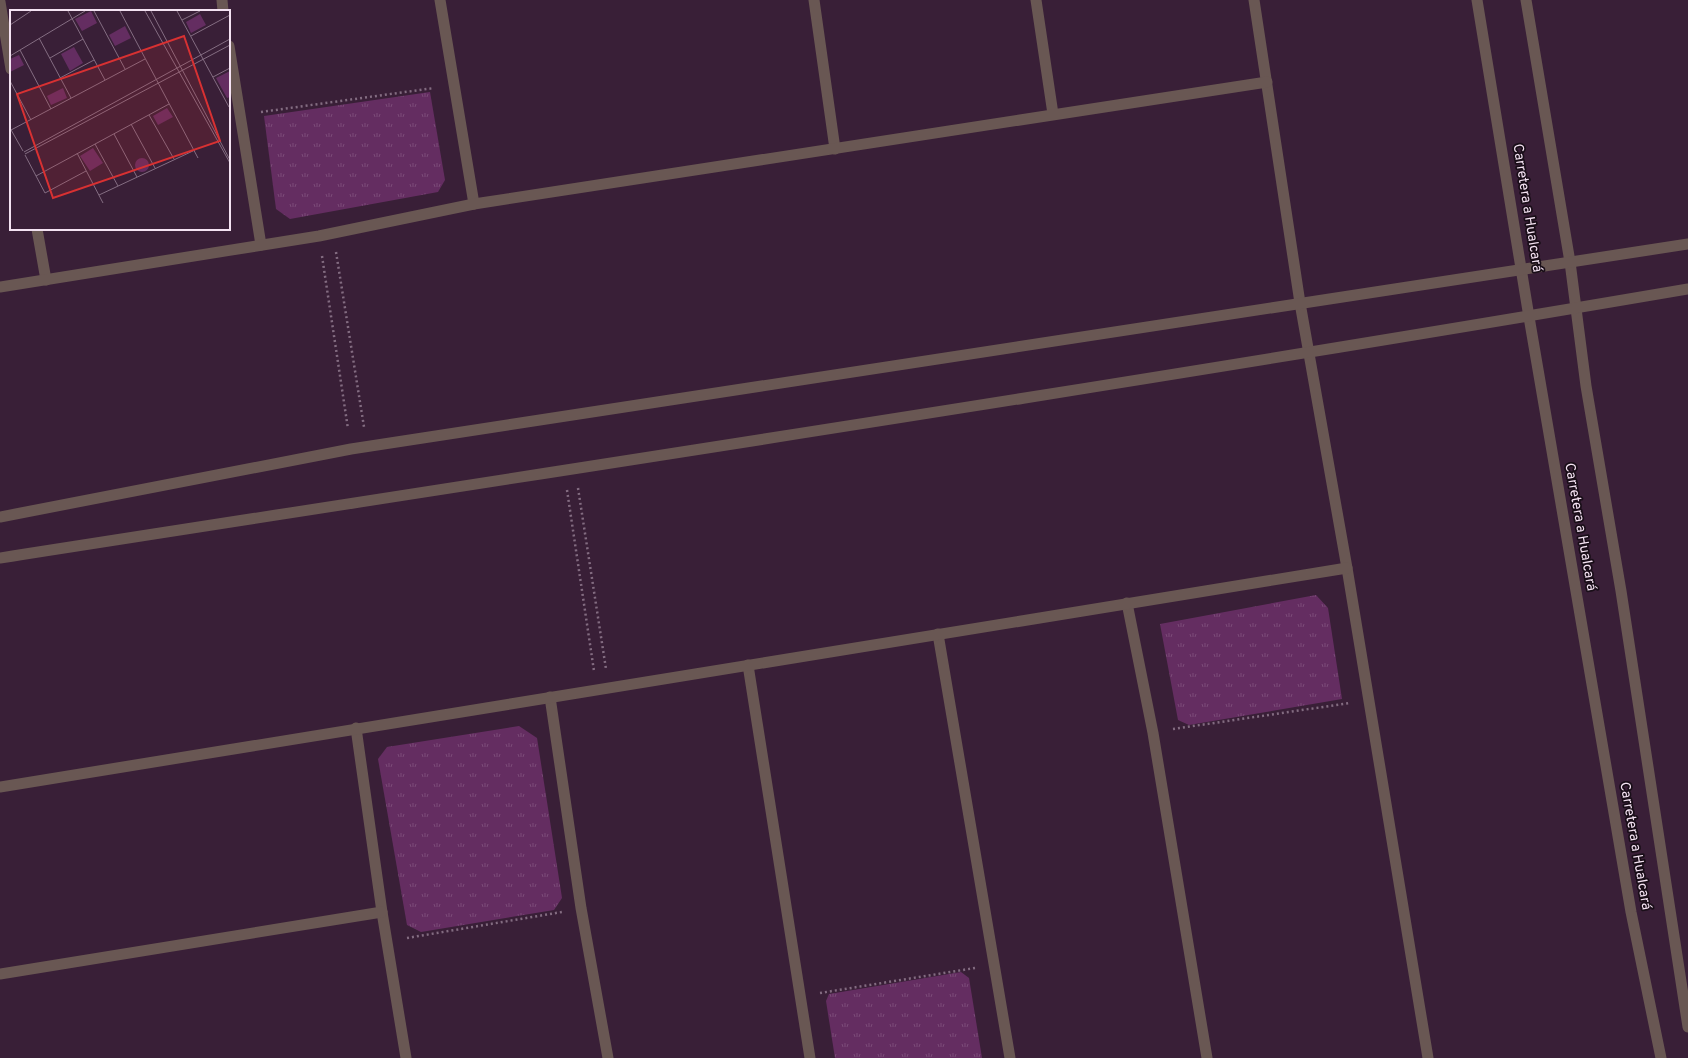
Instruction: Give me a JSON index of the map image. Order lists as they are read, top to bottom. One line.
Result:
{"streets":{"street":["Carretera a Hualcará"]}}
